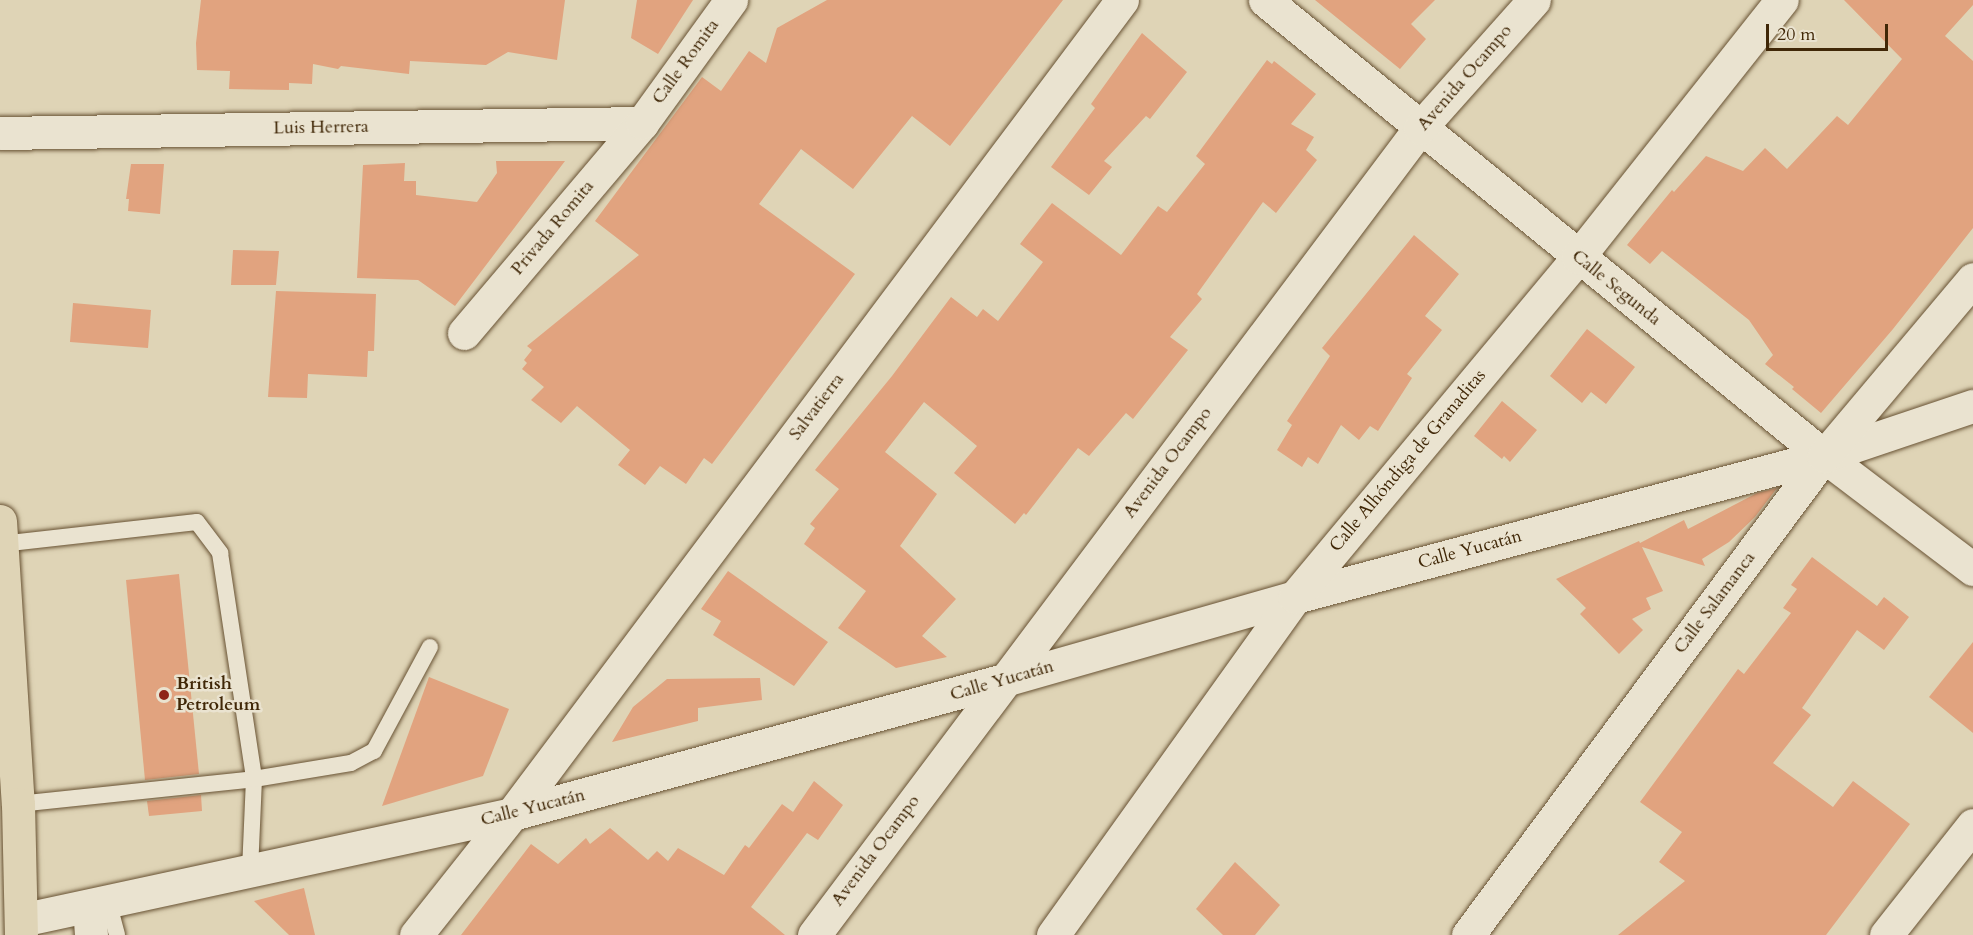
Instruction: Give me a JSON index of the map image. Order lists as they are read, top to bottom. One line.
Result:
{"streets":{"street":["Calle Romita","Avenida Ocampo","Luis Herrera","Privada Romita","Calle Segunda","Salvatierra","Calle Alhóndiga de Granaditas","Calle Yucatán","Calle Salamanca"]},"crossings":[["Calle Romita","Luis Herrera"],["Calle Romita","Privada Romita"],["Avenida Ocampo","Calle Segunda"],["Avenida Ocampo","Calle Yucatán"],["Luis Herrera","Privada Romita"],["Calle Segunda","Calle Alhóndiga de Granaditas"],["Calle Segunda","Calle Yucatán"],["Calle Segunda","Calle Salamanca"],["Salvatierra","Calle Yucatán"],["Calle Alhóndiga de Granaditas","Calle Yucatán"],["Calle Yucatán","Calle Salamanca"]],"places":["British Petroleum"],"scale_bar":"20 m"}
